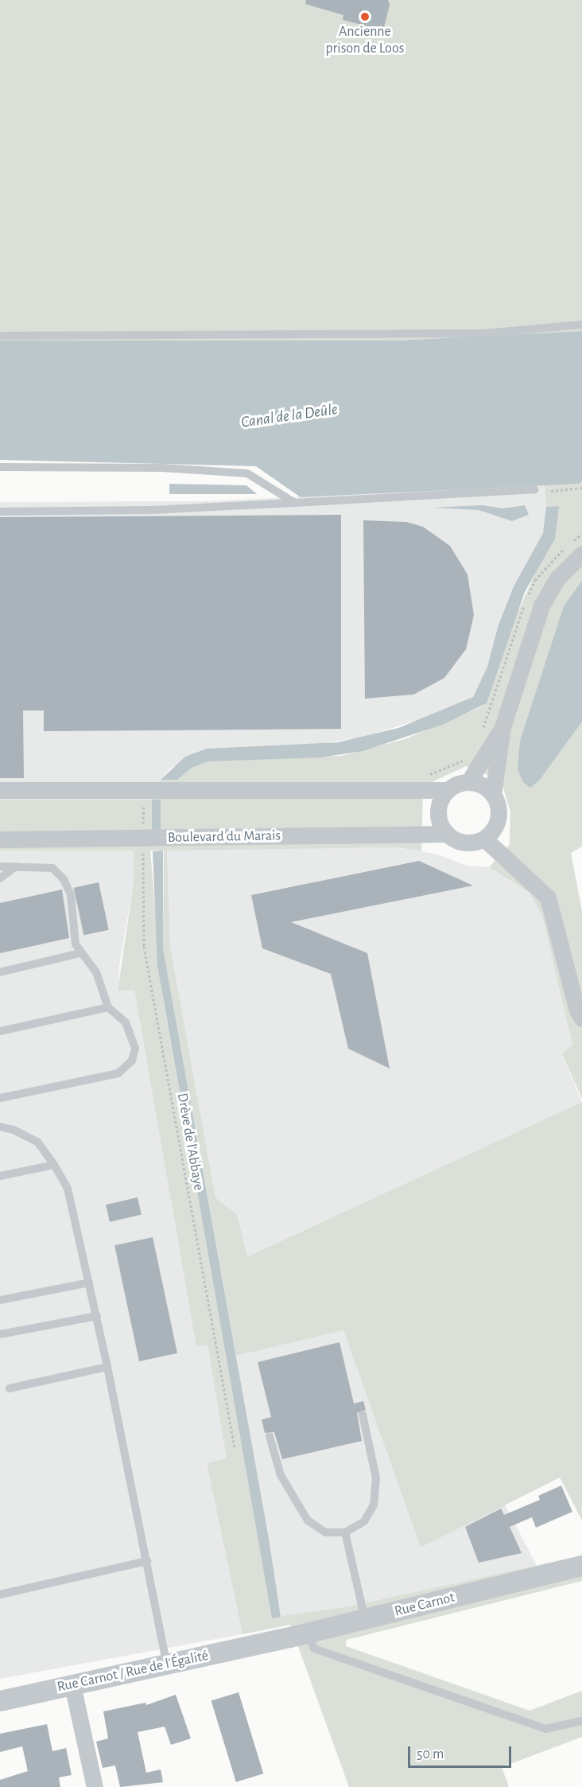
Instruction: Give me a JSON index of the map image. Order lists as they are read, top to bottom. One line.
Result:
{"streets":{"street":["Boulevard du Marais","Rue Carnot","Rue Carnot / Rue de l'Égalité"],"path":["Drève de l'Abbaye"]},"crossings":[["Boulevard du Marais","Drève de l'Abbaye"],["Rue Carnot","Rue Carnot / Rue de l'Égalité"]],"water":["Canal de la Deûle"],"places":["Ancienne prison de Loos"],"scale_bar":"50 m"}
